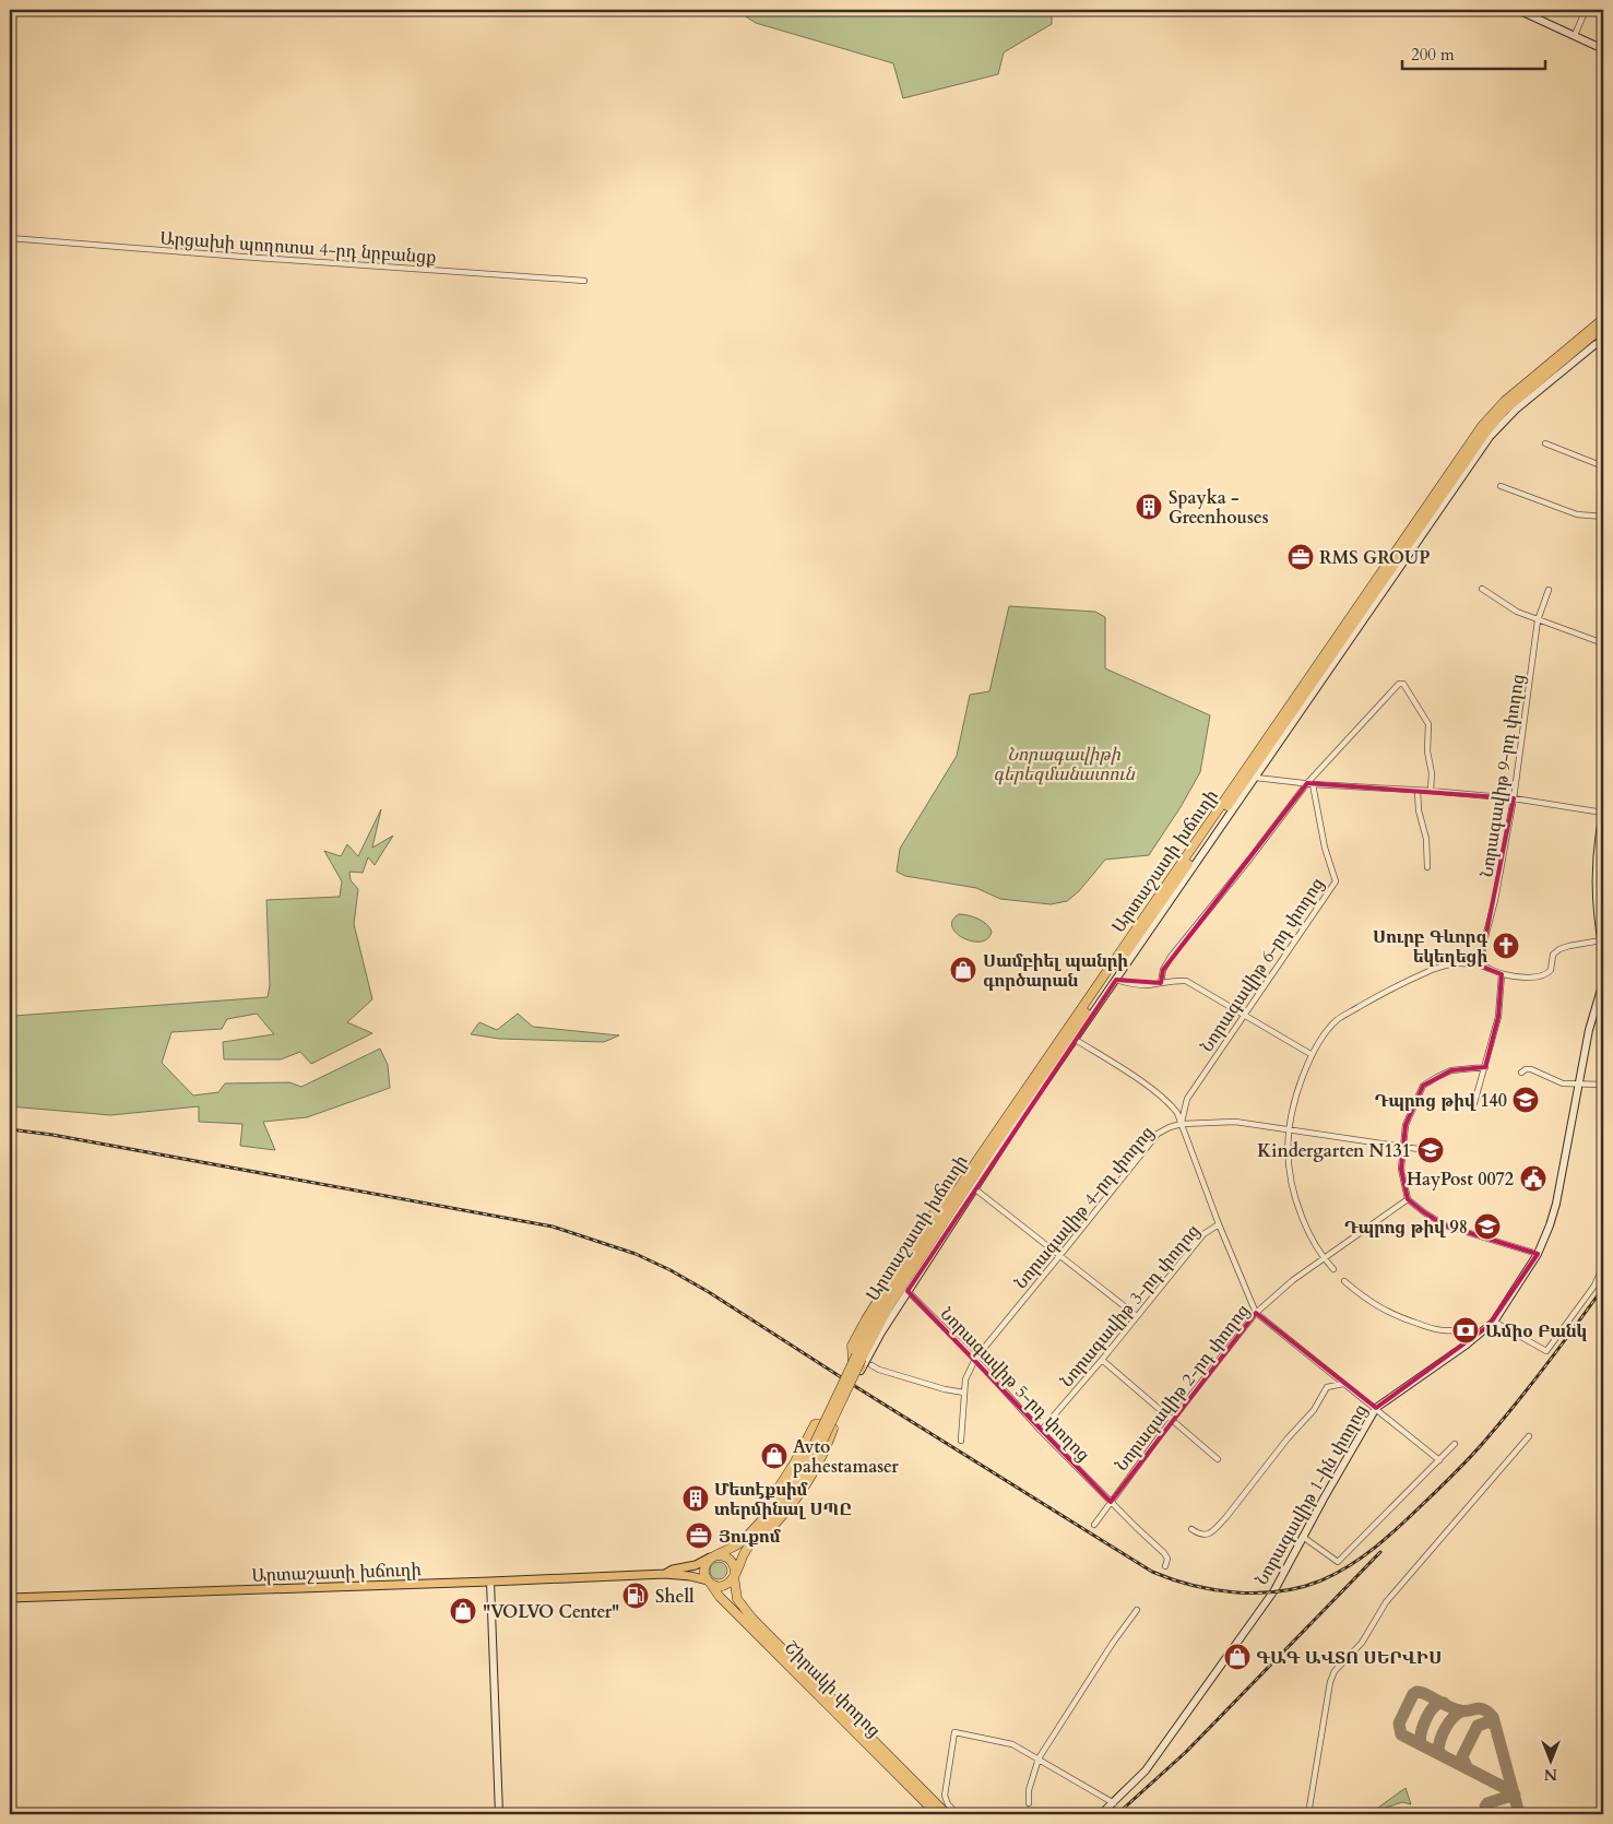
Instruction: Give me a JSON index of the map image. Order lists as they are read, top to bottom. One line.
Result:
{"streets":{"highway":["Արտաշատի խճուղի","Շիրակի փողոց"],"street":["Արցախի պողոտա 4-րդ նրբանցք","Նորագավիթ 9-րդ փողոց","Նորագավիթ 6-րդ փողոց","Նորագավիթ 4-րդ փողոց","Նորագավիթ 3-րդ փողոց","Նորագավիթ 5-րդ փողոց","Նորագավիթ 2-րդ փողոց","Նորագավիթ 1-ին փողոց"]},"crossings":[["Արտաշատի խճուղի","Նորագավիթ 5-րդ փողոց"],["Արտաշատի խճուղի","Շիրակի փողոց"],["Նորագավիթ 6-րդ փողոց","Նորագավիթ 4-րդ փողոց"],["Նորագավիթ 4-րդ փողոց","Նորագավիթ 5-րդ փողոց"],["Նորագավիթ 3-րդ փողոց","Նորագավիթ 5-րդ փողոց"],["Նորագավիթ 5-րդ փողոց","Նորագավիթ 2-րդ փողոց"]],"parks":["Նորագավիթի գերեզմանատուն"],"places":{"building":["Spayka - Greenhouses","Մետէքսիմ տերմինալ ՍՊԸ"],"office":["RMS GROUP","Յուքոմ"],"church":["Սուրբ Գևորգ եկեղեցի"],"shop":["Սամբիել պանրի գործարան","Avto pahestamaser","\"VOLVO Center\"","ԳԱԳ ԱՎՏՈ ՍԵՐՎԻՍ"],"school or university":["Դպրոց թիվ 140","Kindergarten N131","Դպրոց թիվ 98"],"public building":["HayPost 0072"],"bank":["Ամիօ Բանկ"],"fuel station":["Shell"]},"scale_bar":"200 m","north":"bottom"}
